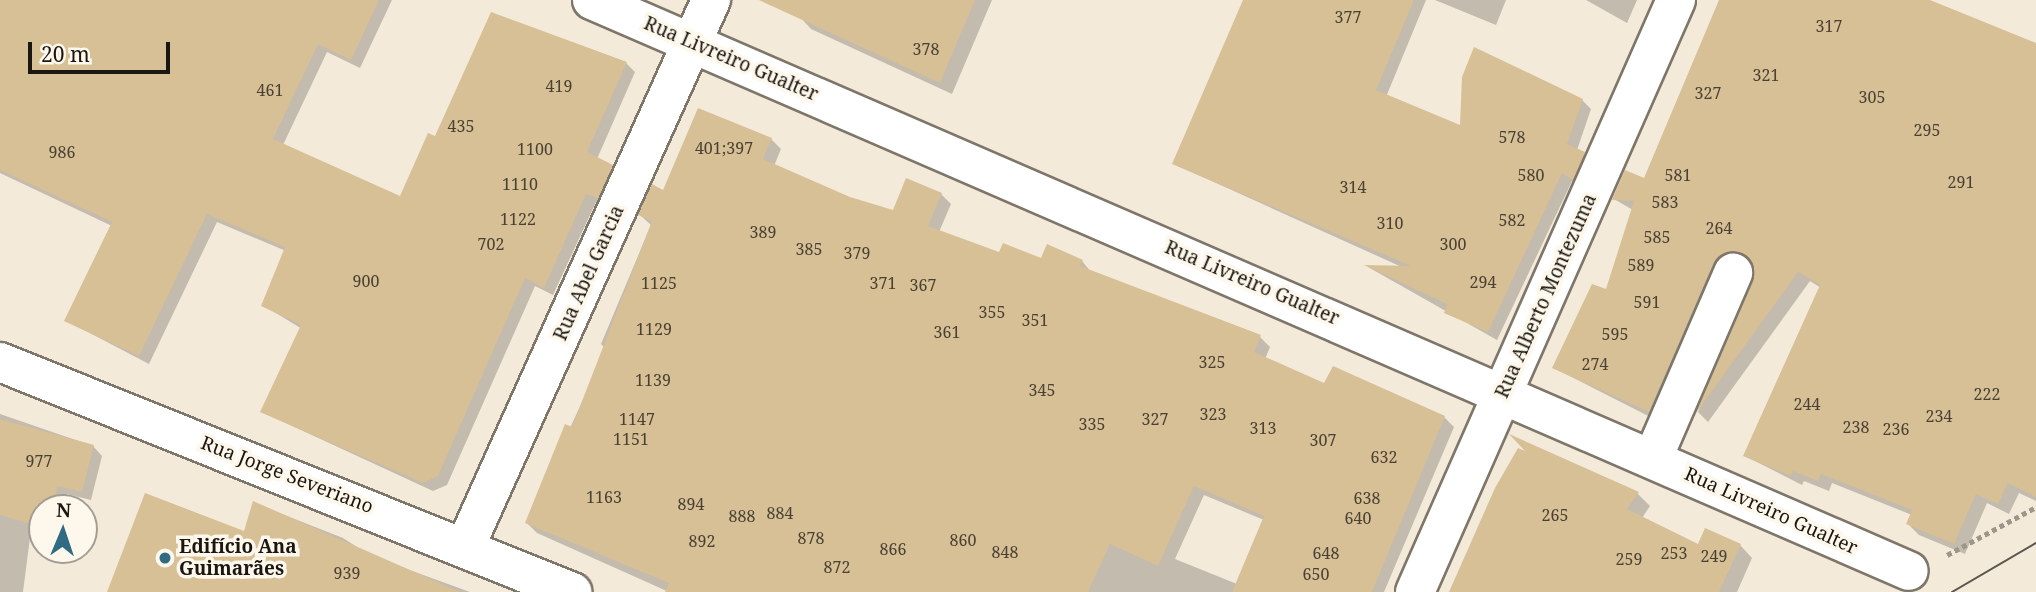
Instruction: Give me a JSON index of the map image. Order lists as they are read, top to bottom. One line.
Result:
{"streets":{"street":["Rua Livreiro Gualter","Rua Abel Garcia","Rua Alberto Montezuma","Rua Jorge Severiano"]},"crossings":[["Rua Livreiro Gualter","Rua Abel Garcia"],["Rua Livreiro Gualter","Rua Alberto Montezuma"],["Rua Abel Garcia","Rua Jorge Severiano"]],"places":["Edifício Ana Guimarães"],"house_numbers":["377","317","378","321","419","461","327","305","435","295","578","401;397","1100","986","580","581","291","1110","314","583","1122","582","310","264","389","585","702","300","385","379","589","900","294","1125","371","367","591","355","351","1129","361","595","325","274","1139","345","222","244","323","234","1147","327","335","238","313","236","1151","307","632","977","1163","638","894","884","265","888","640","878","860","892","866","848","648","253","249","259","872","939","650"],"scale_bar":"20 m","north":"top"}
